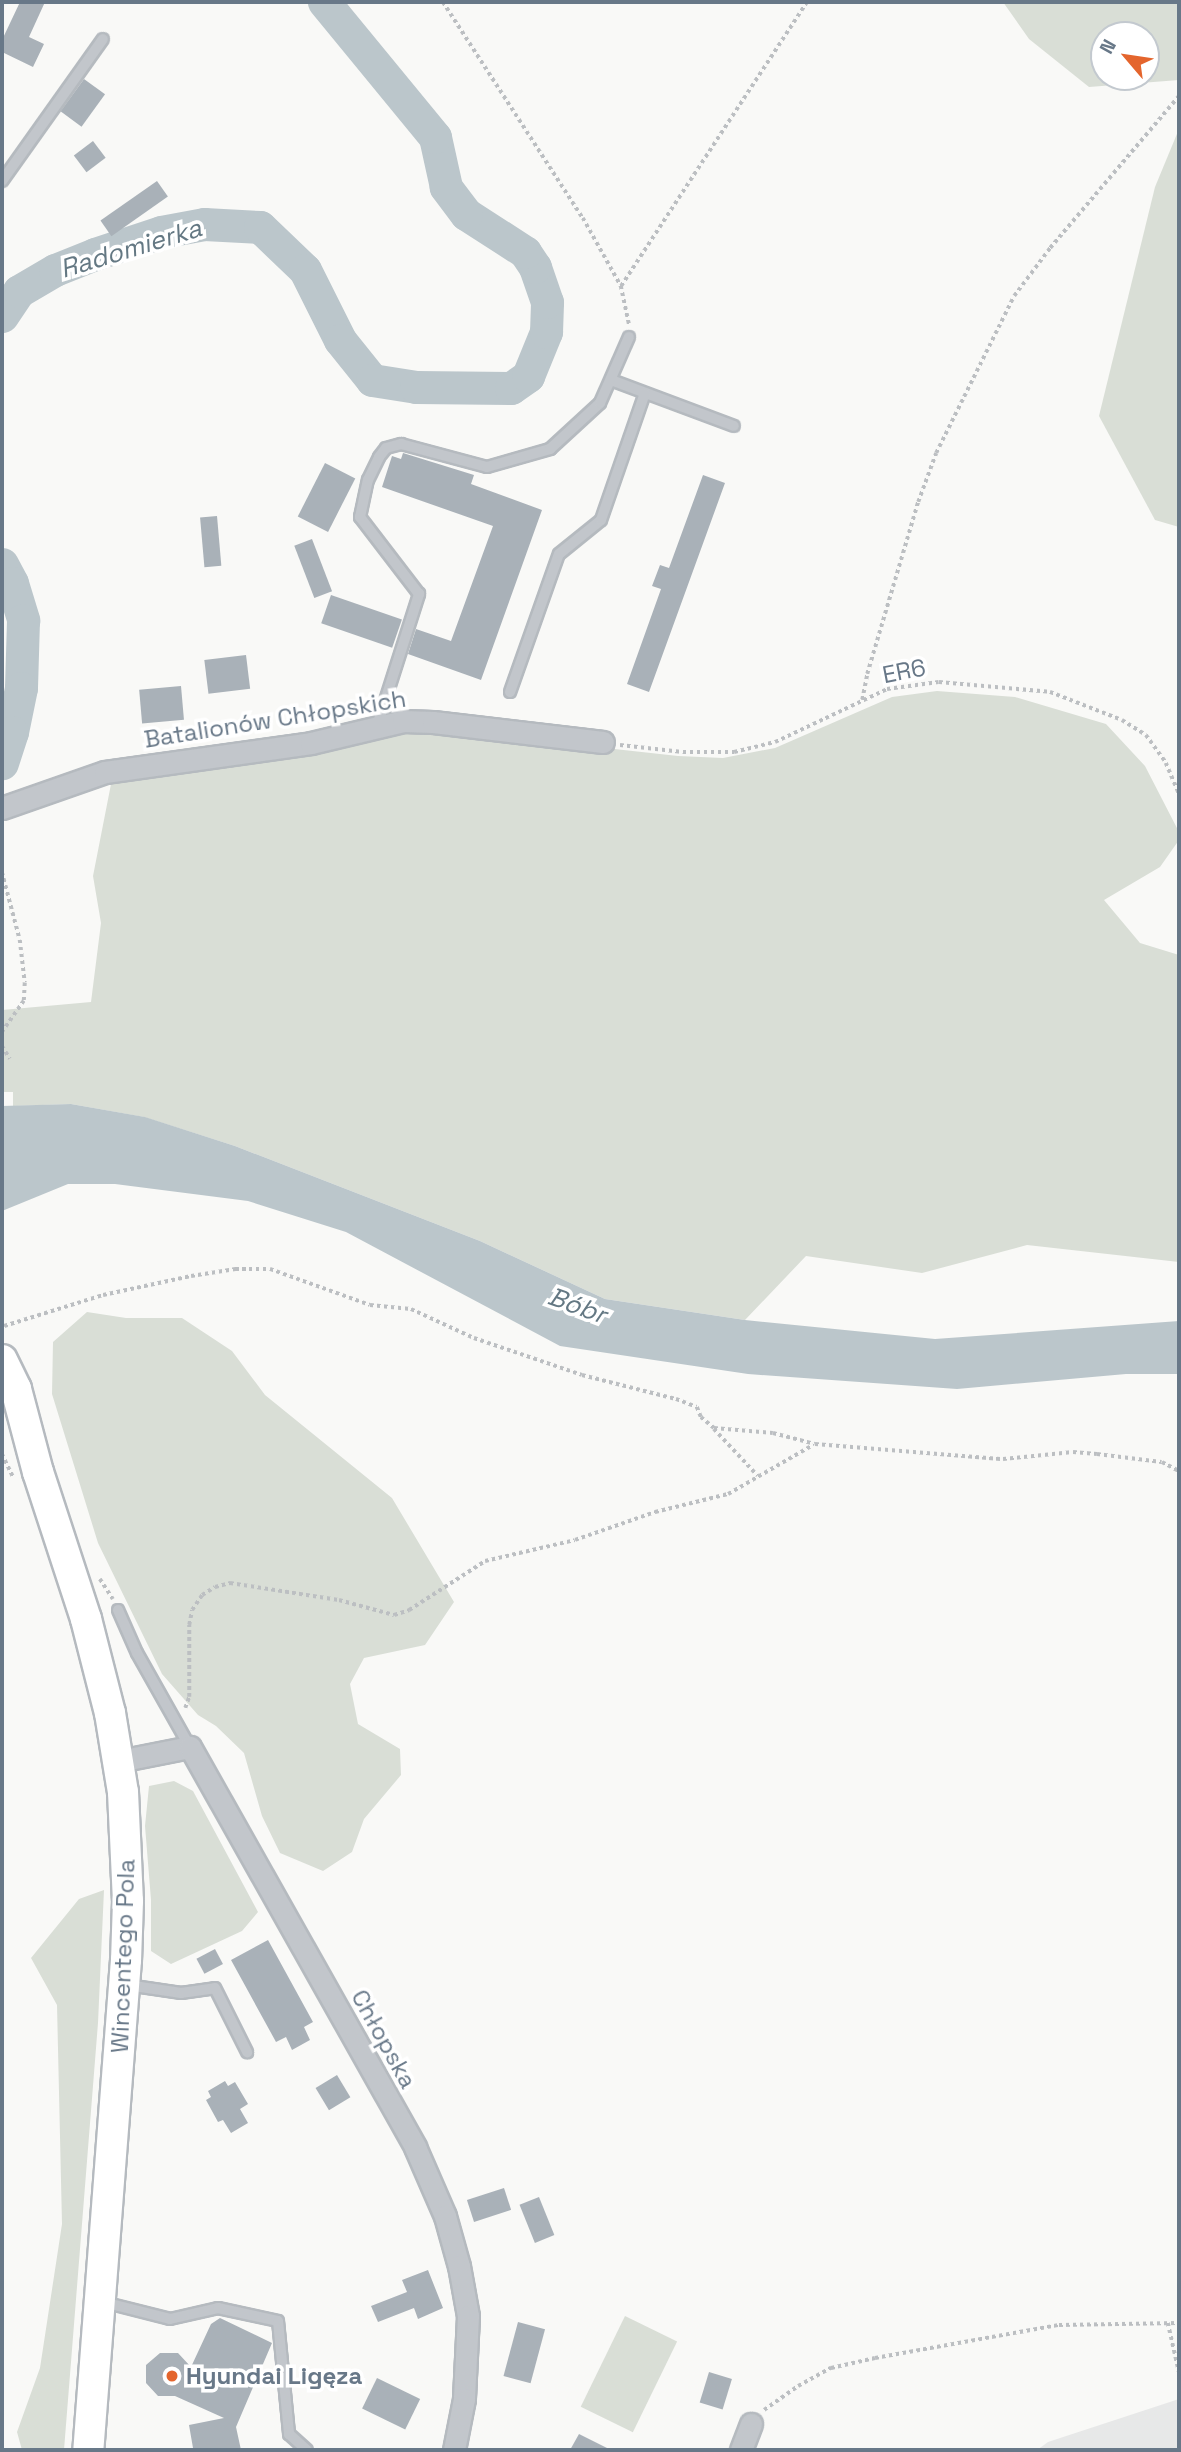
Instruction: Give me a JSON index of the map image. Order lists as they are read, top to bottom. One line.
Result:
{"streets":{"main road":["Wincentego Pola"],"street":["Batalionów Chłopskich","Chłopska"],"path":["ER6"]},"crossings":[["ER6","Batalionów Chłopskich"]],"water":["Radomierka","Bóbr"],"places":["Hyundai Ligęza"],"north":"top left"}
